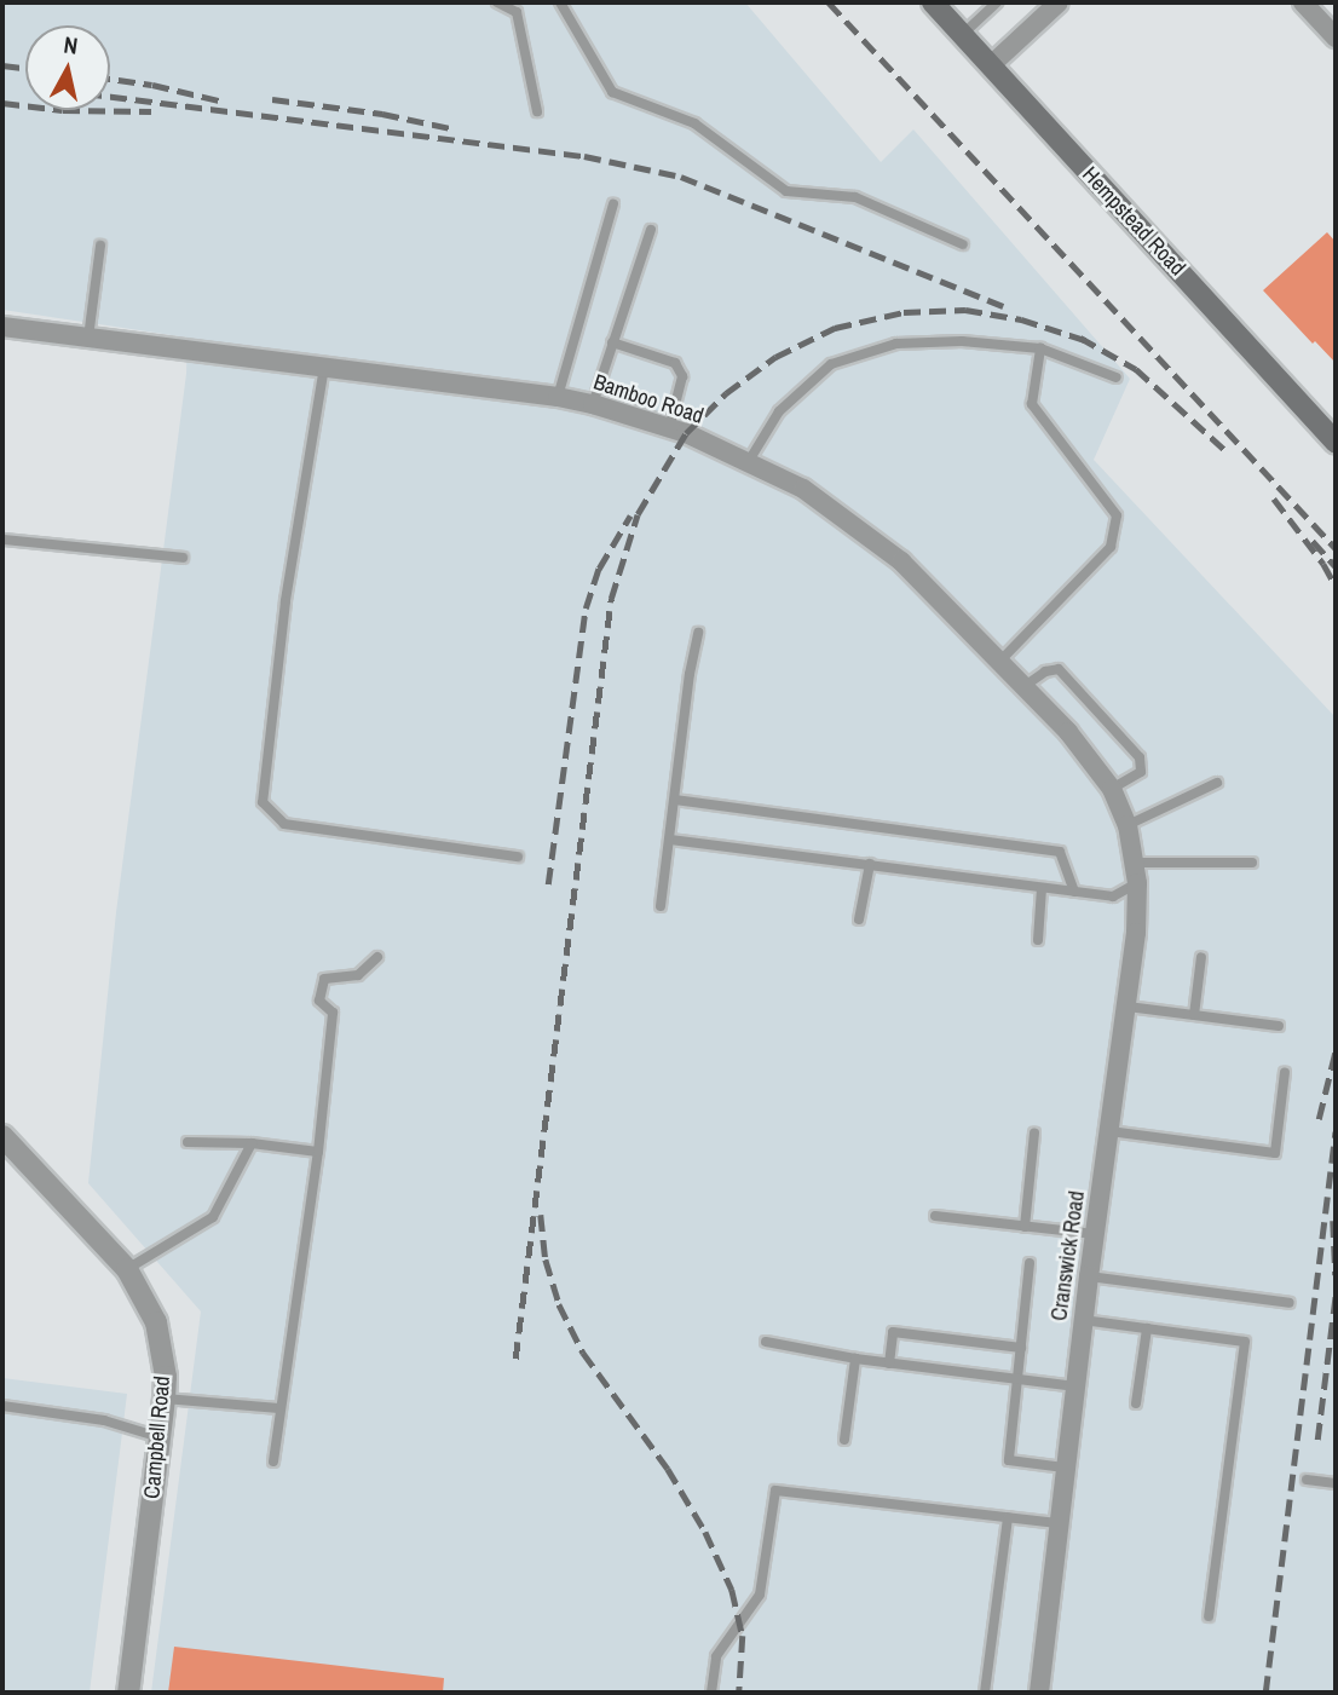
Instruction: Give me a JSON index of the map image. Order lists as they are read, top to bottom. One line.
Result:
{"streets":{"main road":["Hempstead Road"],"street":["Bamboo Road","Cranswick Road","Campbell Road"]},"crossings":[["Bamboo Road","Cranswick Road"]],"north":"top"}
